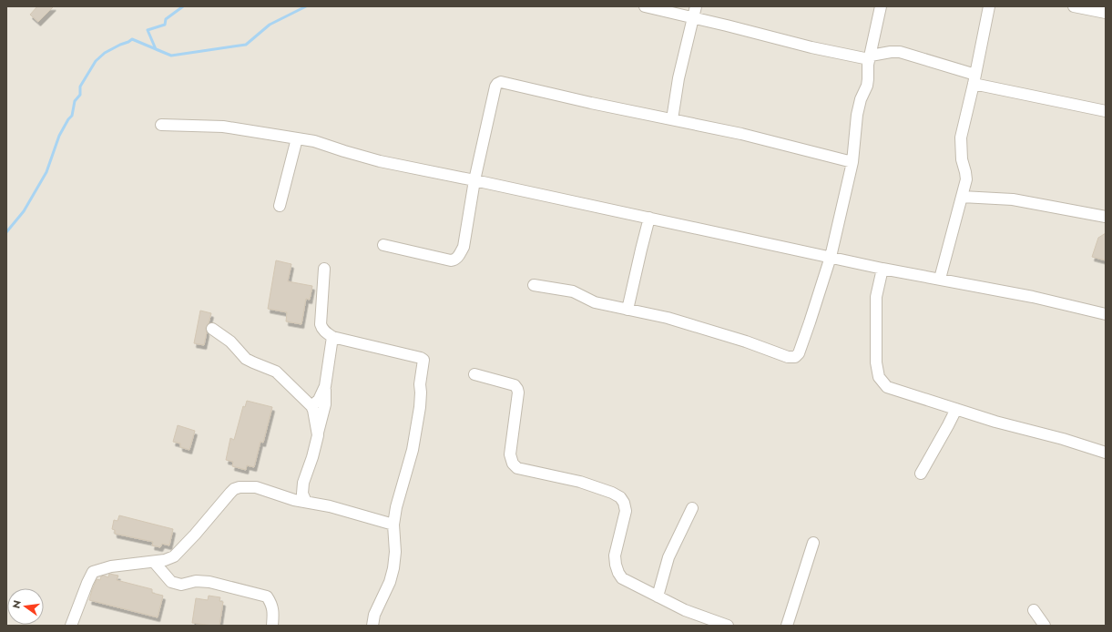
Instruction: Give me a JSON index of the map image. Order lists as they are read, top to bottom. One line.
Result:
{"north":"left"}
